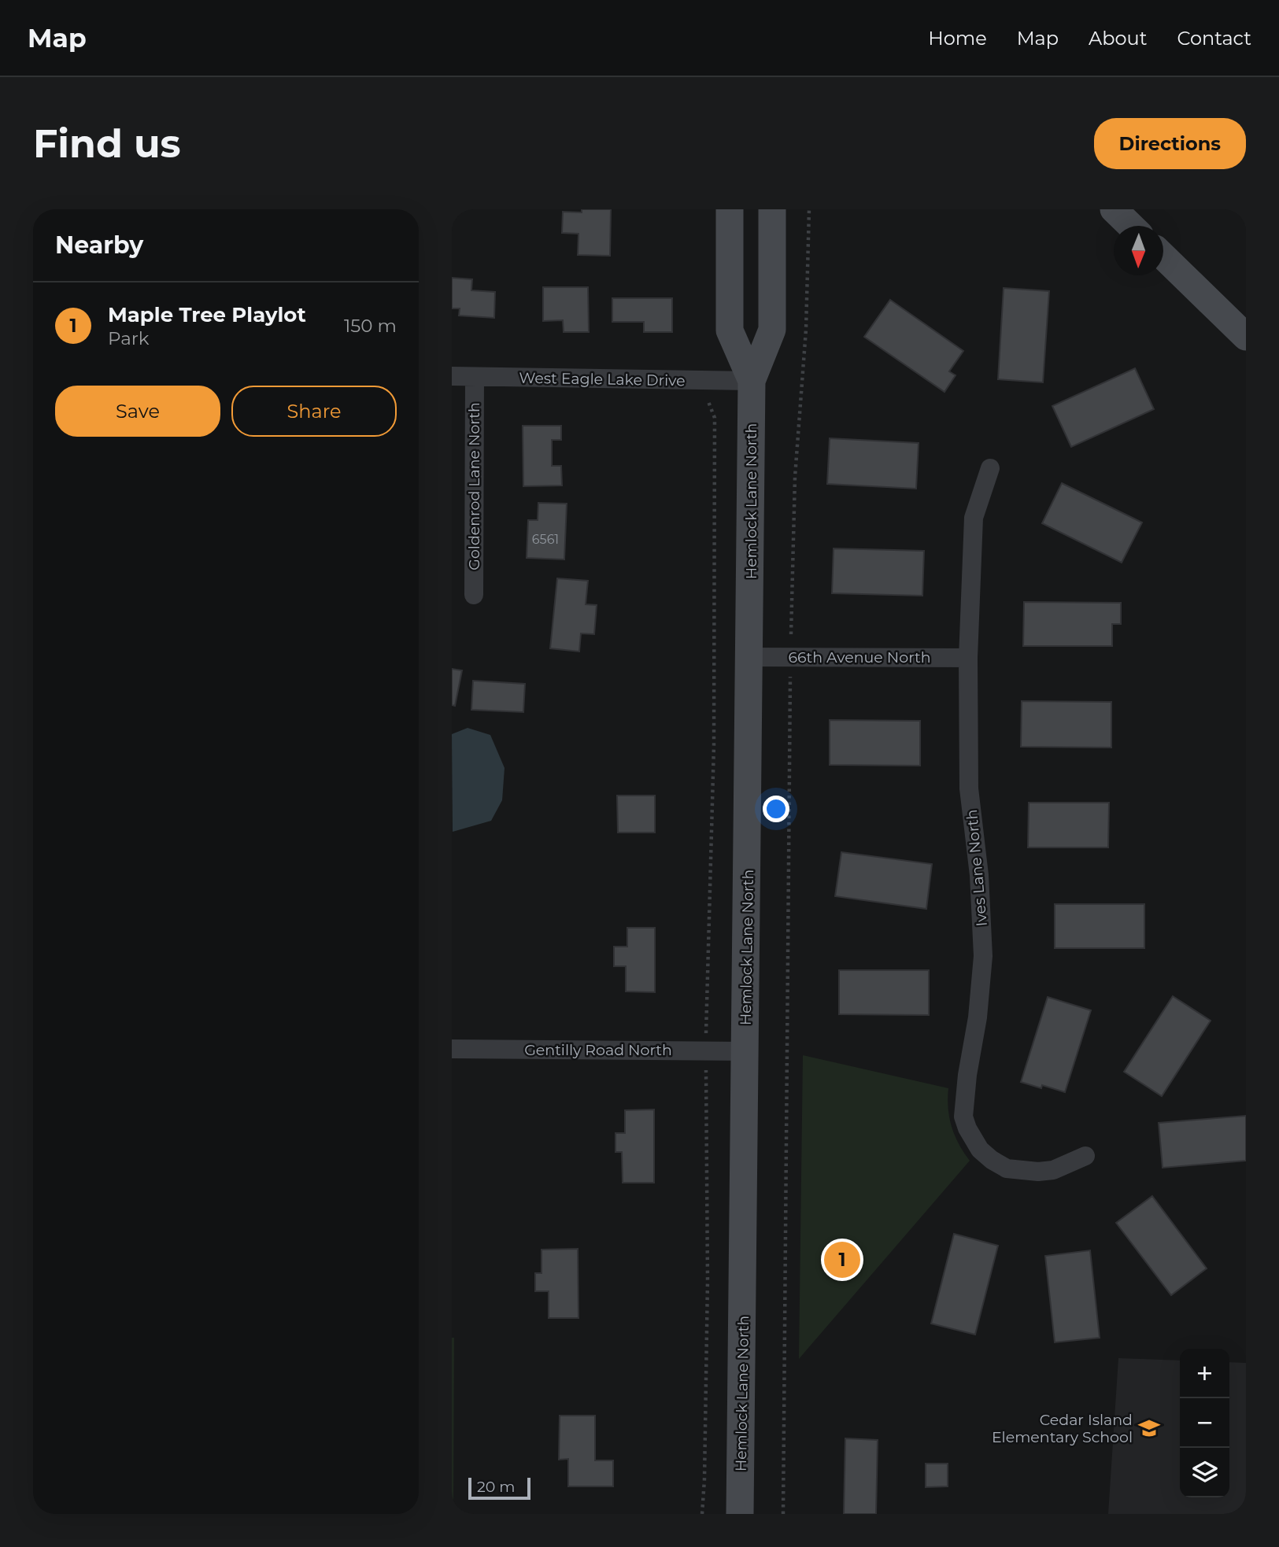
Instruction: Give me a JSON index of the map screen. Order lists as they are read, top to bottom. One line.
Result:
{"streets":{"main road":["Hemlock Lane North"],"street":["West Eagle Lake Drive","Goldenrod Lane North","66th Avenue North","Ives Lane North","Gentilly Road North"]},"crossings":[["West Eagle Lake Drive","Goldenrod Lane North"],["West Eagle Lake Drive","Hemlock Lane North"],["Hemlock Lane North","66th Avenue North"],["Hemlock Lane North","Gentilly Road North"],["66th Avenue North","Ives Lane North"]],"places":{"school or university":["Cedar Island Elementary School"]},"house_numbers":["6561"],"scale_bar":"20 m","north":"bottom","page":{"header":"Map","nav":["Home","Map","About","Contact"],"buttons":["Directions",["Save","Share"]],"title":"Find us","heading":"Nearby","list":[{"mark":"1","name":"Maple Tree Playlot","note":"Park","value":"150 m"}],"pins":"1","map_buttons":["+","−"],"scale":"20 m"}}
